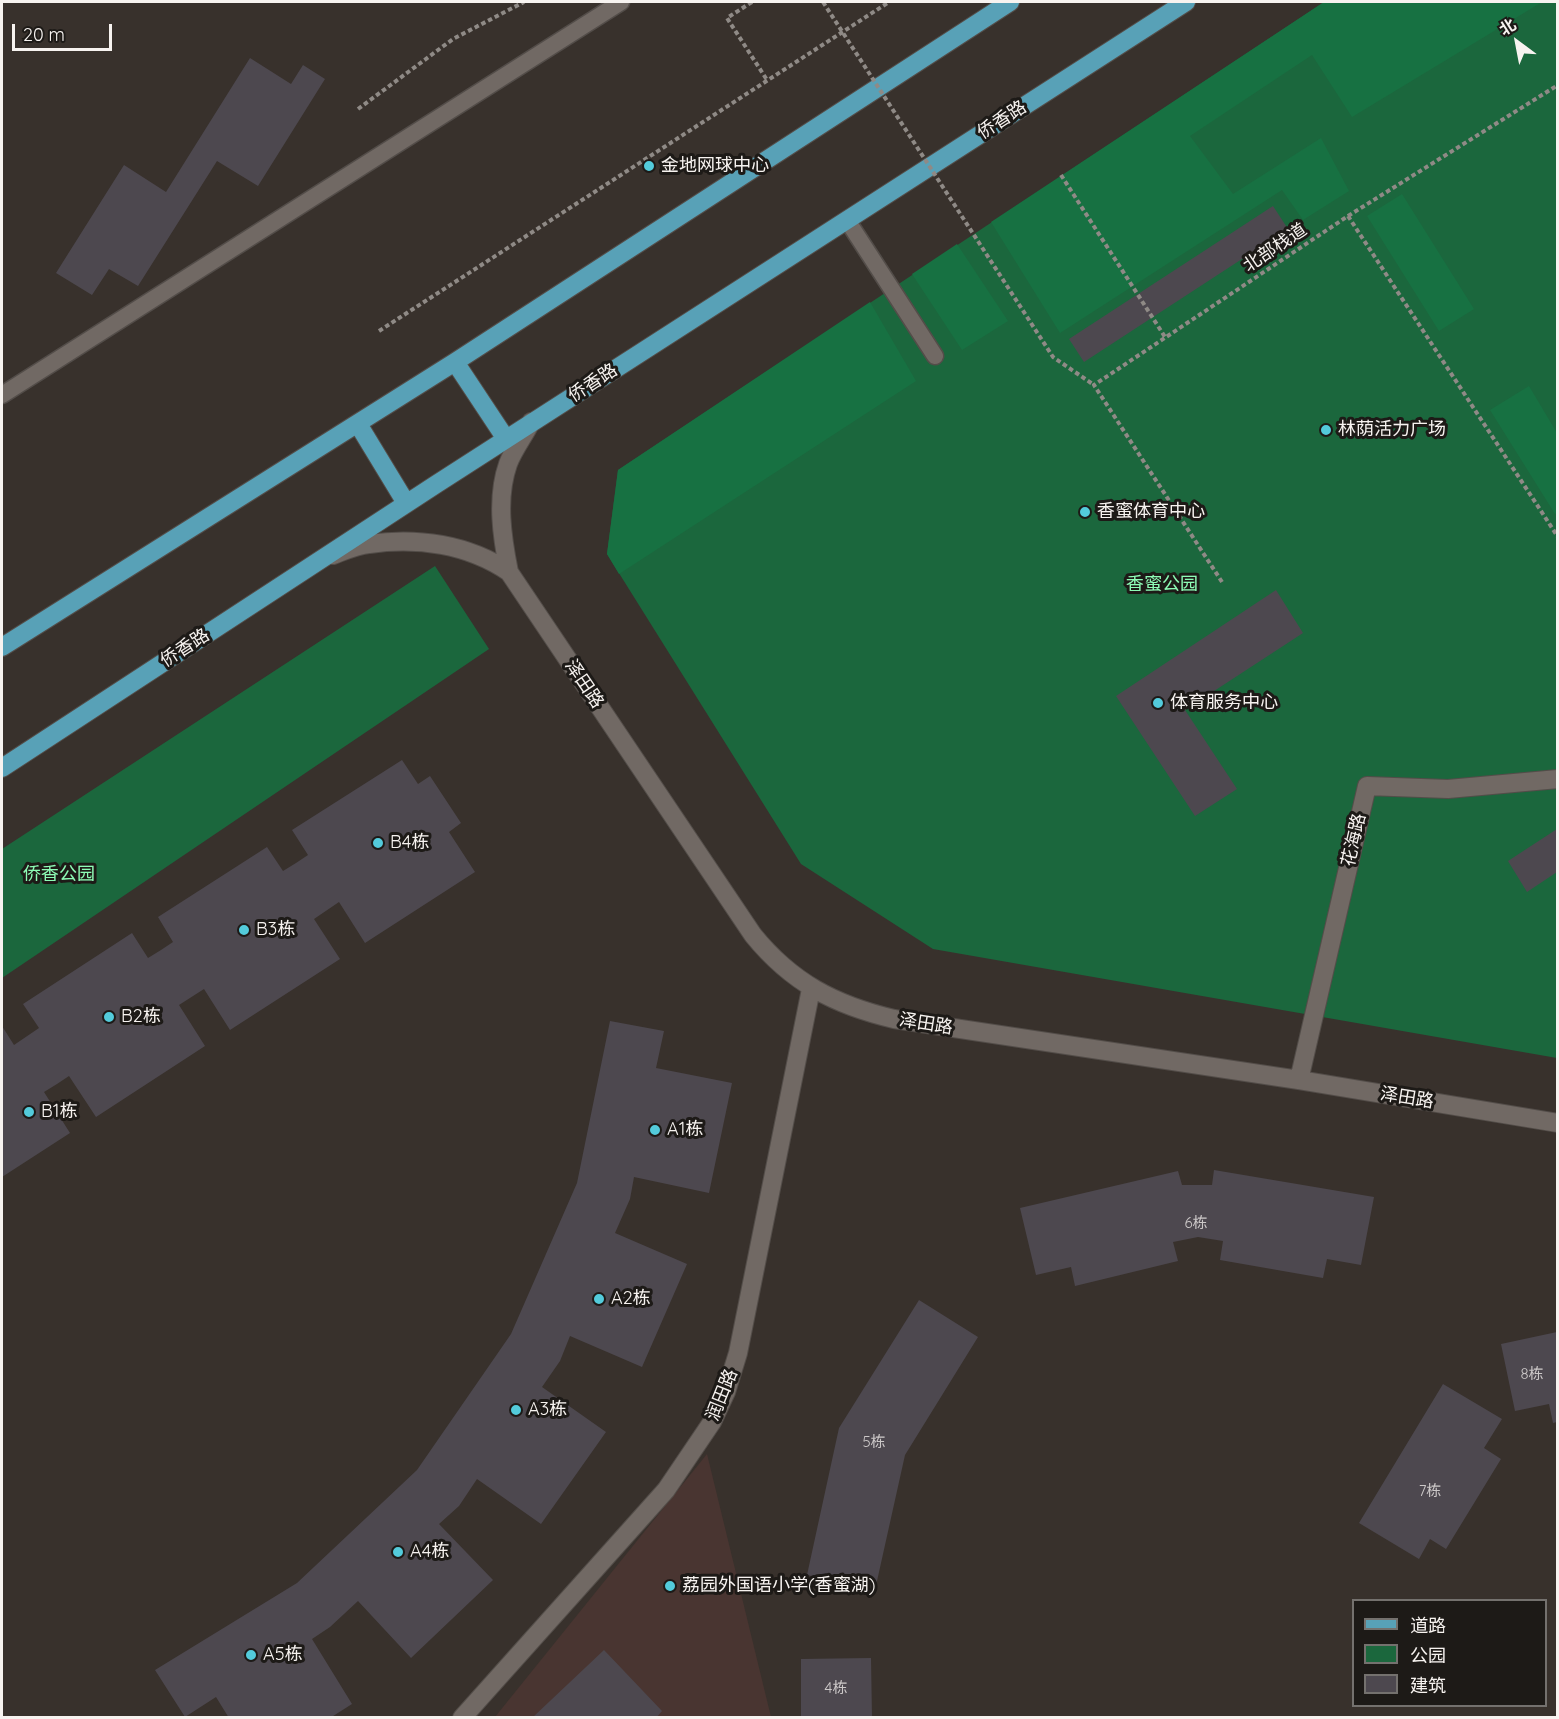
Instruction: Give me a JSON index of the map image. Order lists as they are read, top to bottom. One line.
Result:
{"streets":{"main road":["侨香路"],"street":["泽田路","花海路","润田路"],"path":["北部栈道"]},"crossings":[["侨香路","泽田路"],["泽田路","花海路"],["泽田路","润田路"]],"parks":["香蜜公园","侨香公园"],"places":["金地网球中心","林荫活力广场","香蜜体育中心","体育服务中心","B4栋","B3栋","B2栋","B1栋","A1栋","A2栋","A3栋","A4栋","荔园外国语小学(香蜜湖)","A5栋"],"house_numbers":["6栋","8栋","5栋","7栋","4栋"],"legend":["道路","公园","建筑"],"scale_bar":"20 m","north":"top left"}
